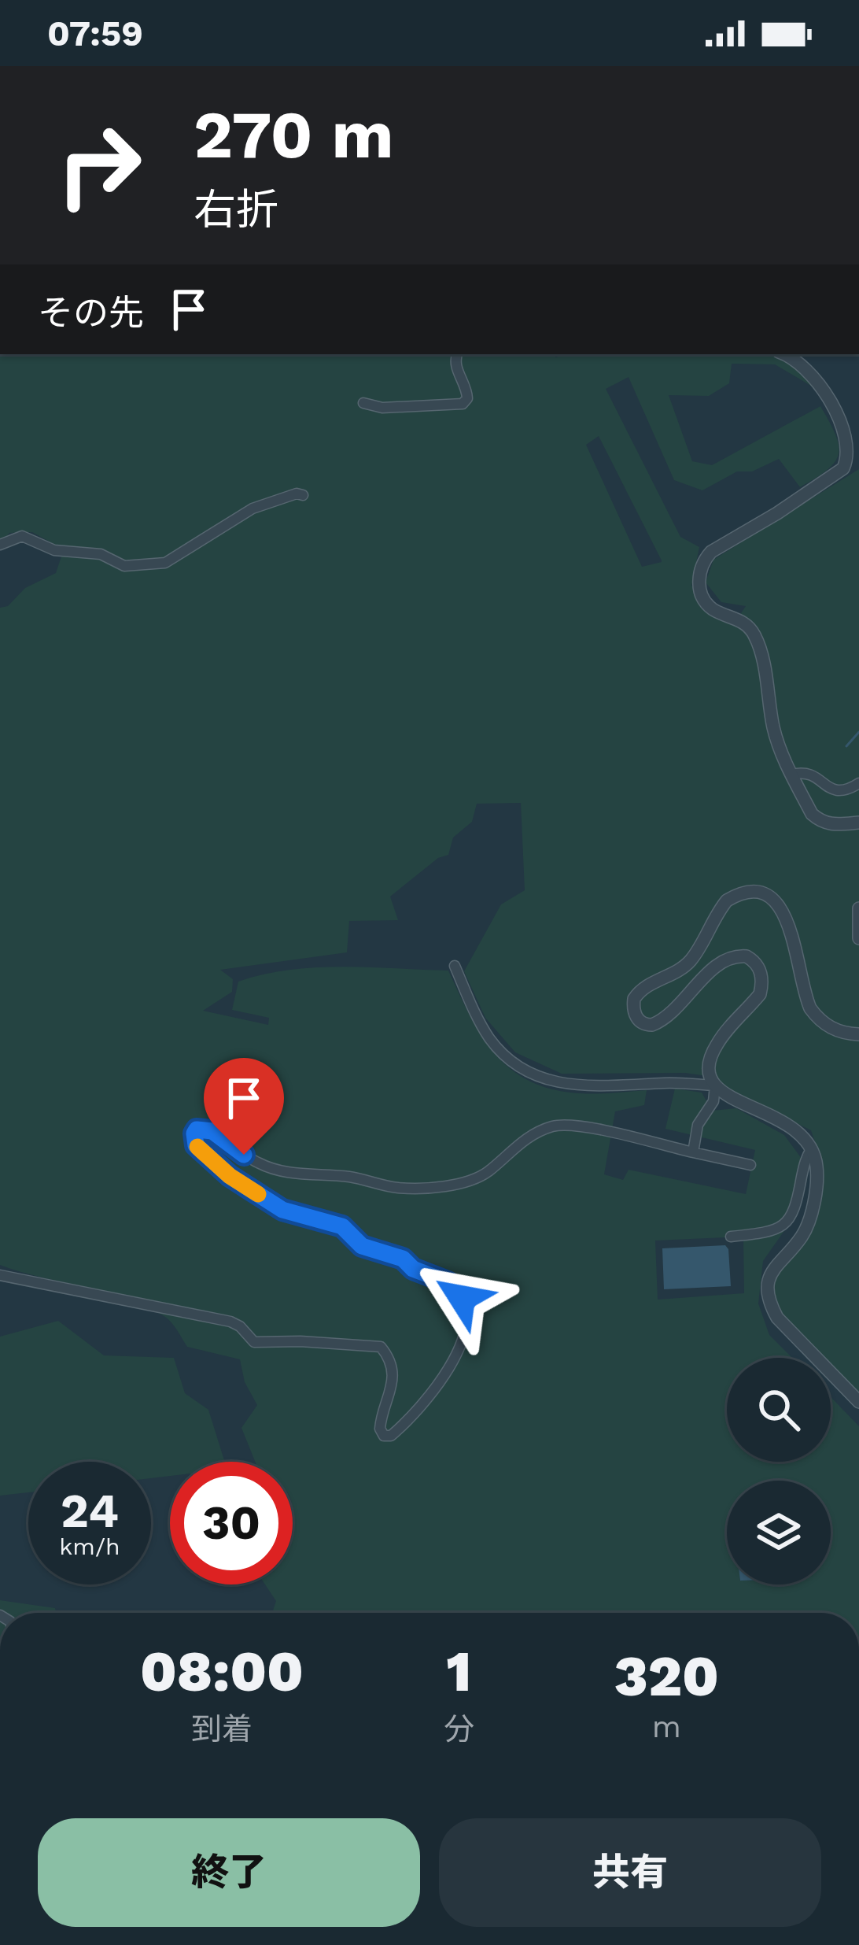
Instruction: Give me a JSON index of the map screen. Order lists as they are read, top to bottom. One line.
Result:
{"page":{"status":"07:59","turn":["270 m","右折"],"then":"その先","speed":"24 km/h","limit":"30","eta":["08:00","到着","1","分","320","m"],"buttons":["終了","共有"]}}
